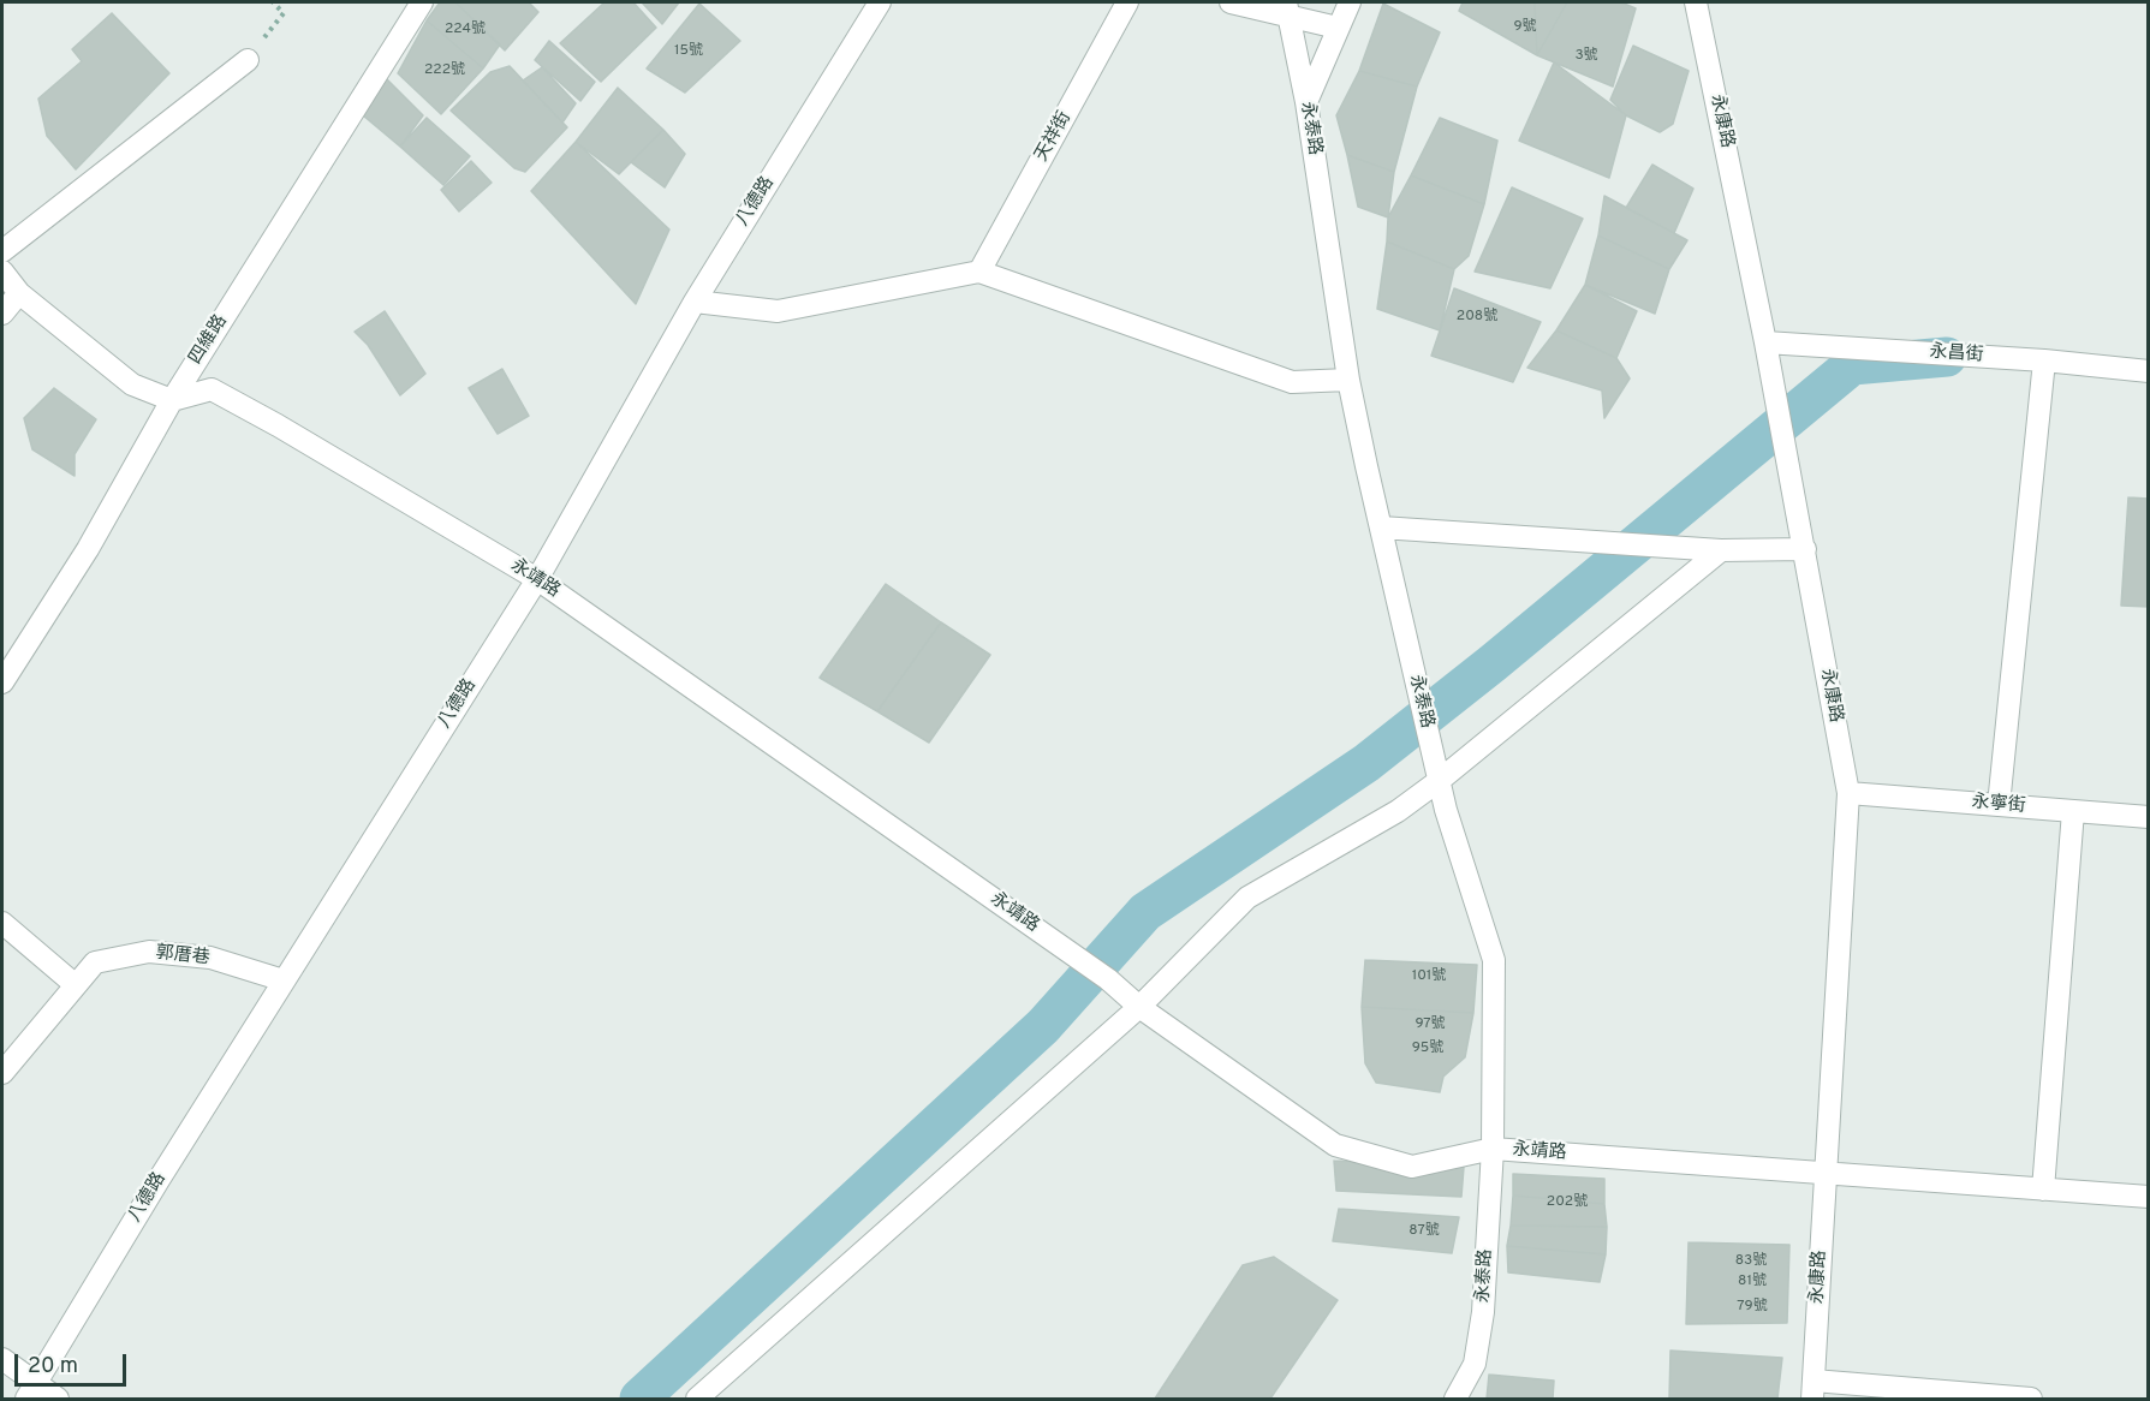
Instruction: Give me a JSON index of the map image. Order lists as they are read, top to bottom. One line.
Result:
{"streets":{"street":["永康路","永泰路","天祥街","八德路","四維路","永昌街","永靖路","永寧街","郭厝巷"]},"crossings":[["永康路","永昌街"],["永康路","永靖路"],["永康路","永寧街"],["永泰路","永靖路"],["八德路","永靖路"],["八德路","郭厝巷"],["四維路","永靖路"]],"house_numbers":["9號","224號","15號","3號","222號","208號","101號","97號","95號","202號","87號","83號","81號","79號"],"scale_bar":"20 m"}
